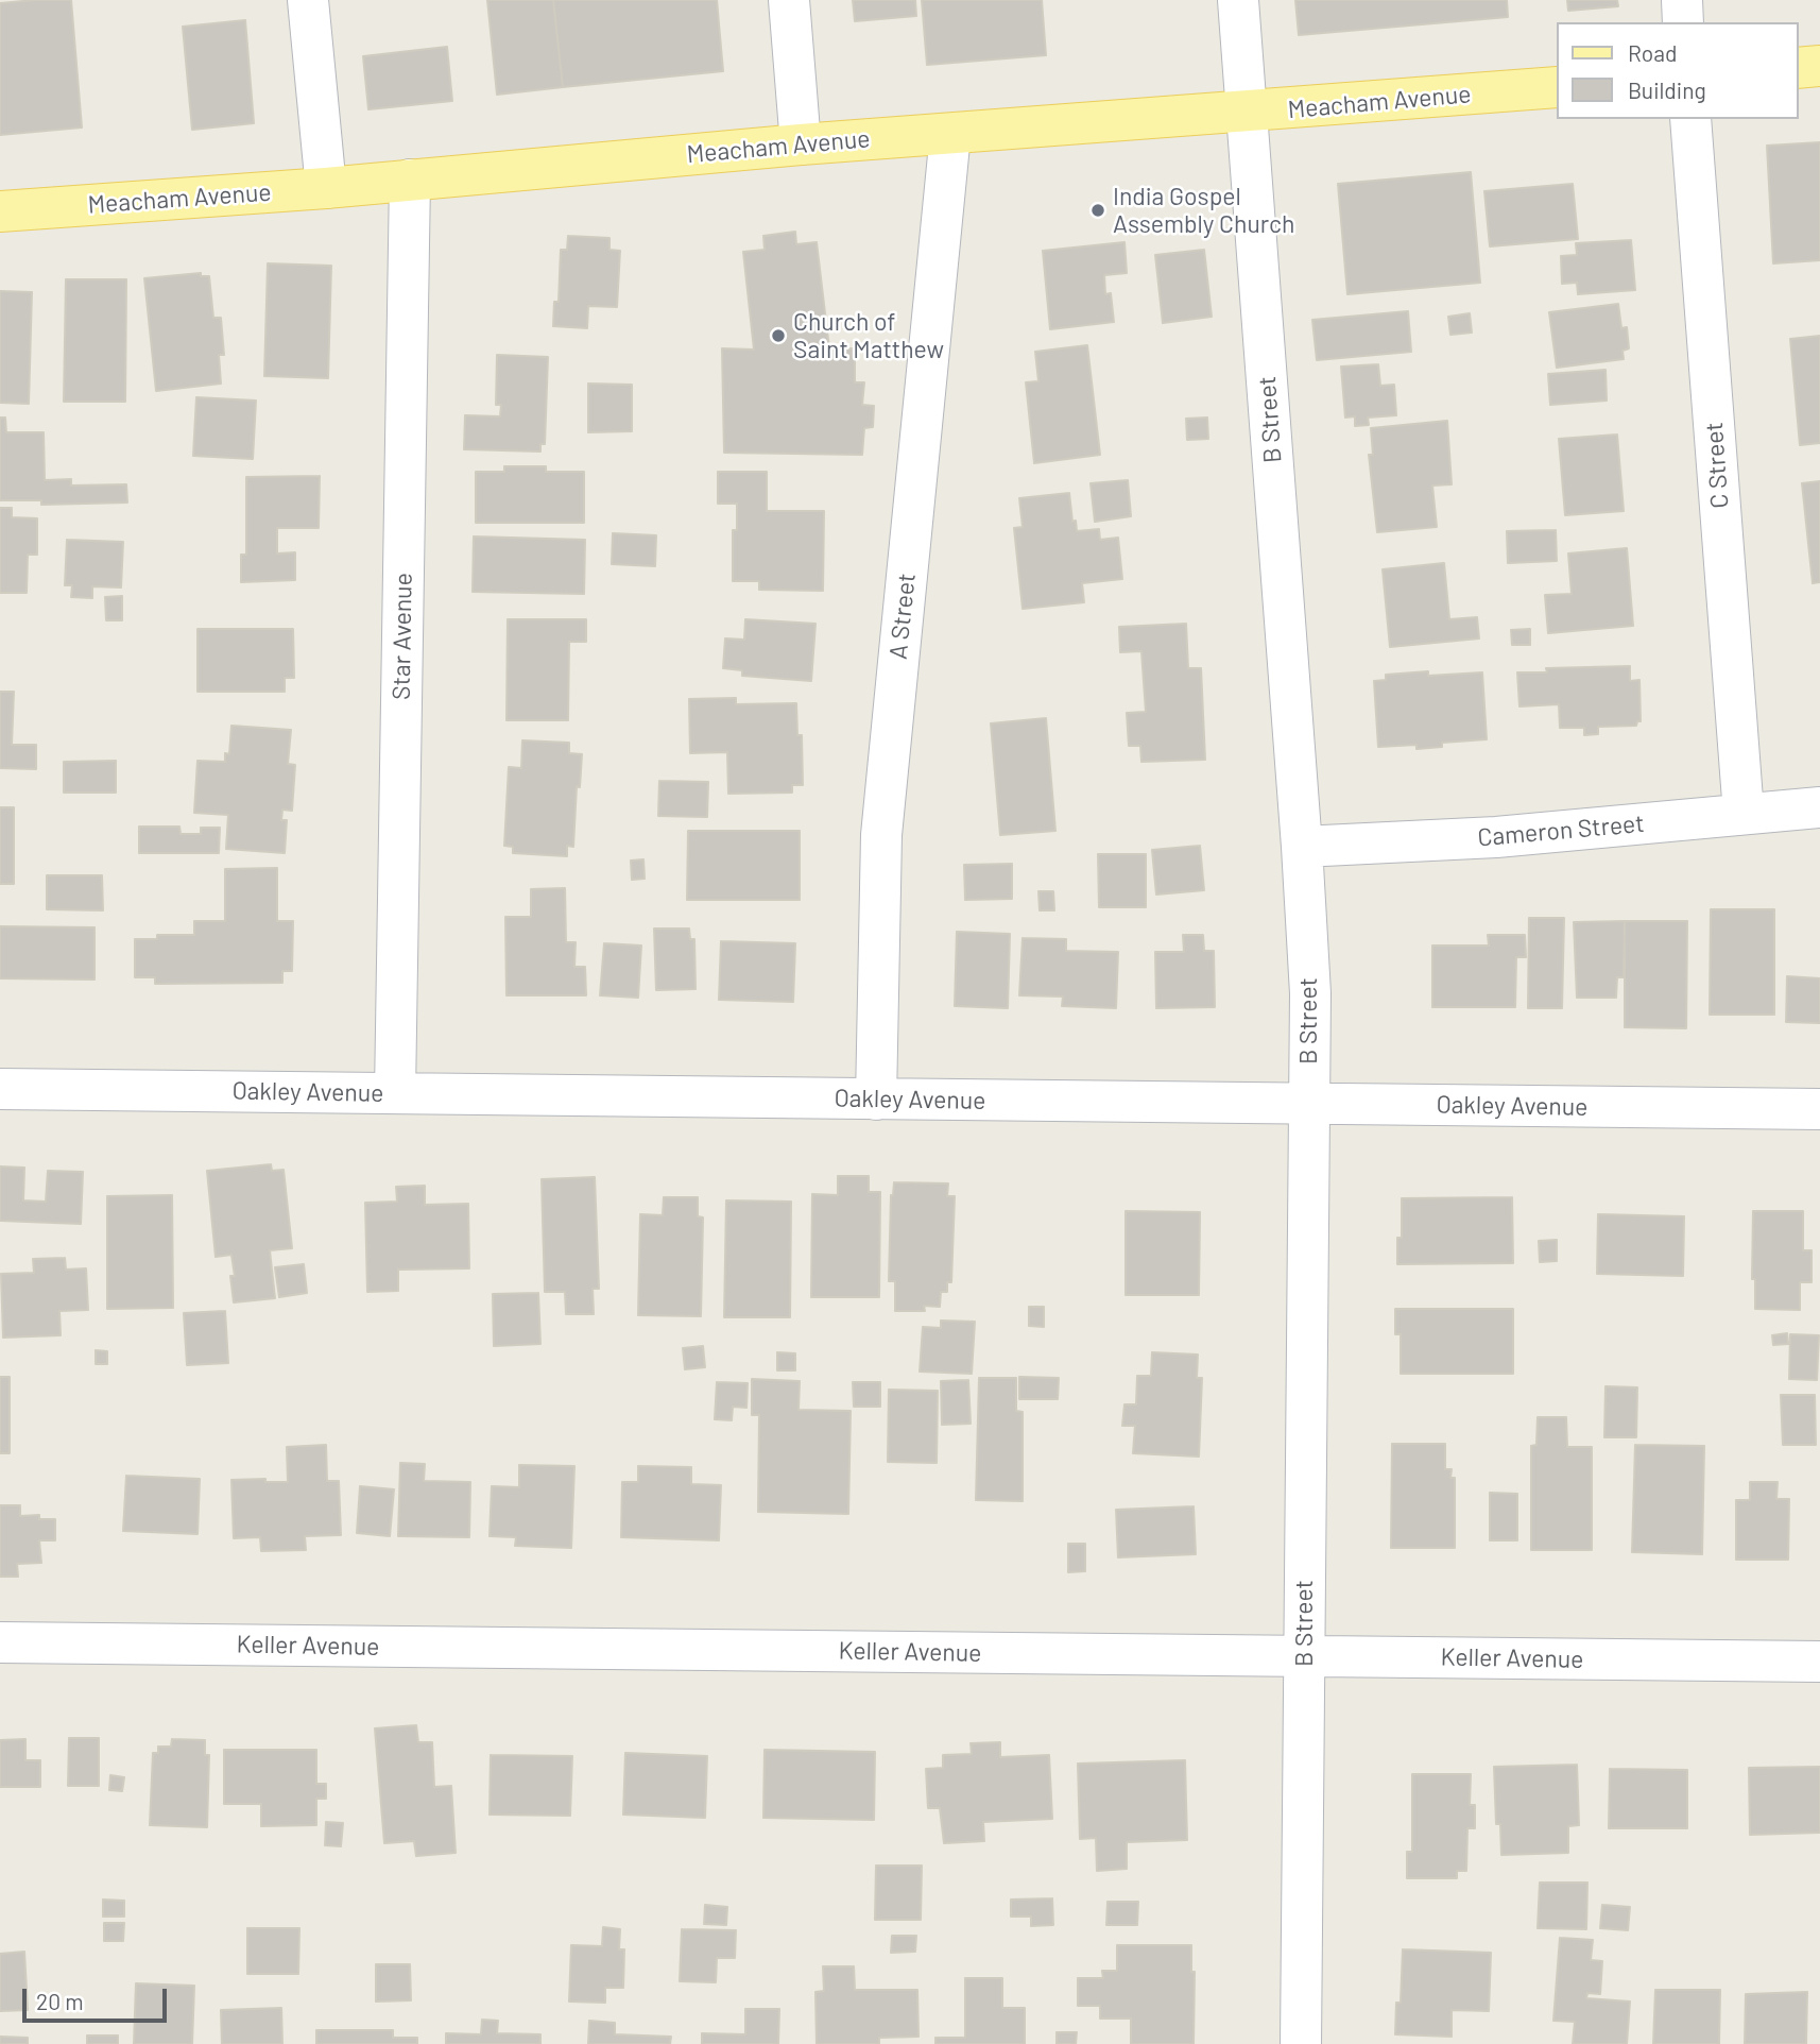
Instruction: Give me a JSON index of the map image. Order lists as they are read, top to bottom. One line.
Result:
{"streets":{"main road":["Meacham Avenue"],"street":["B Street","C Street","A Street","Star Avenue","Cameron Street","Oakley Avenue","Keller Avenue"]},"crossings":[["Meacham Avenue","B Street"],["Meacham Avenue","A Street"],["Meacham Avenue","Star Avenue"],["B Street","Cameron Street"],["B Street","Oakley Avenue"],["B Street","Keller Avenue"],["C Street","Cameron Street"],["A Street","Oakley Avenue"],["Star Avenue","Oakley Avenue"]],"places":["India Gospel Assembly Church","Church of Saint Matthew"],"legend":["Road","Building"],"scale_bar":"20 m"}
